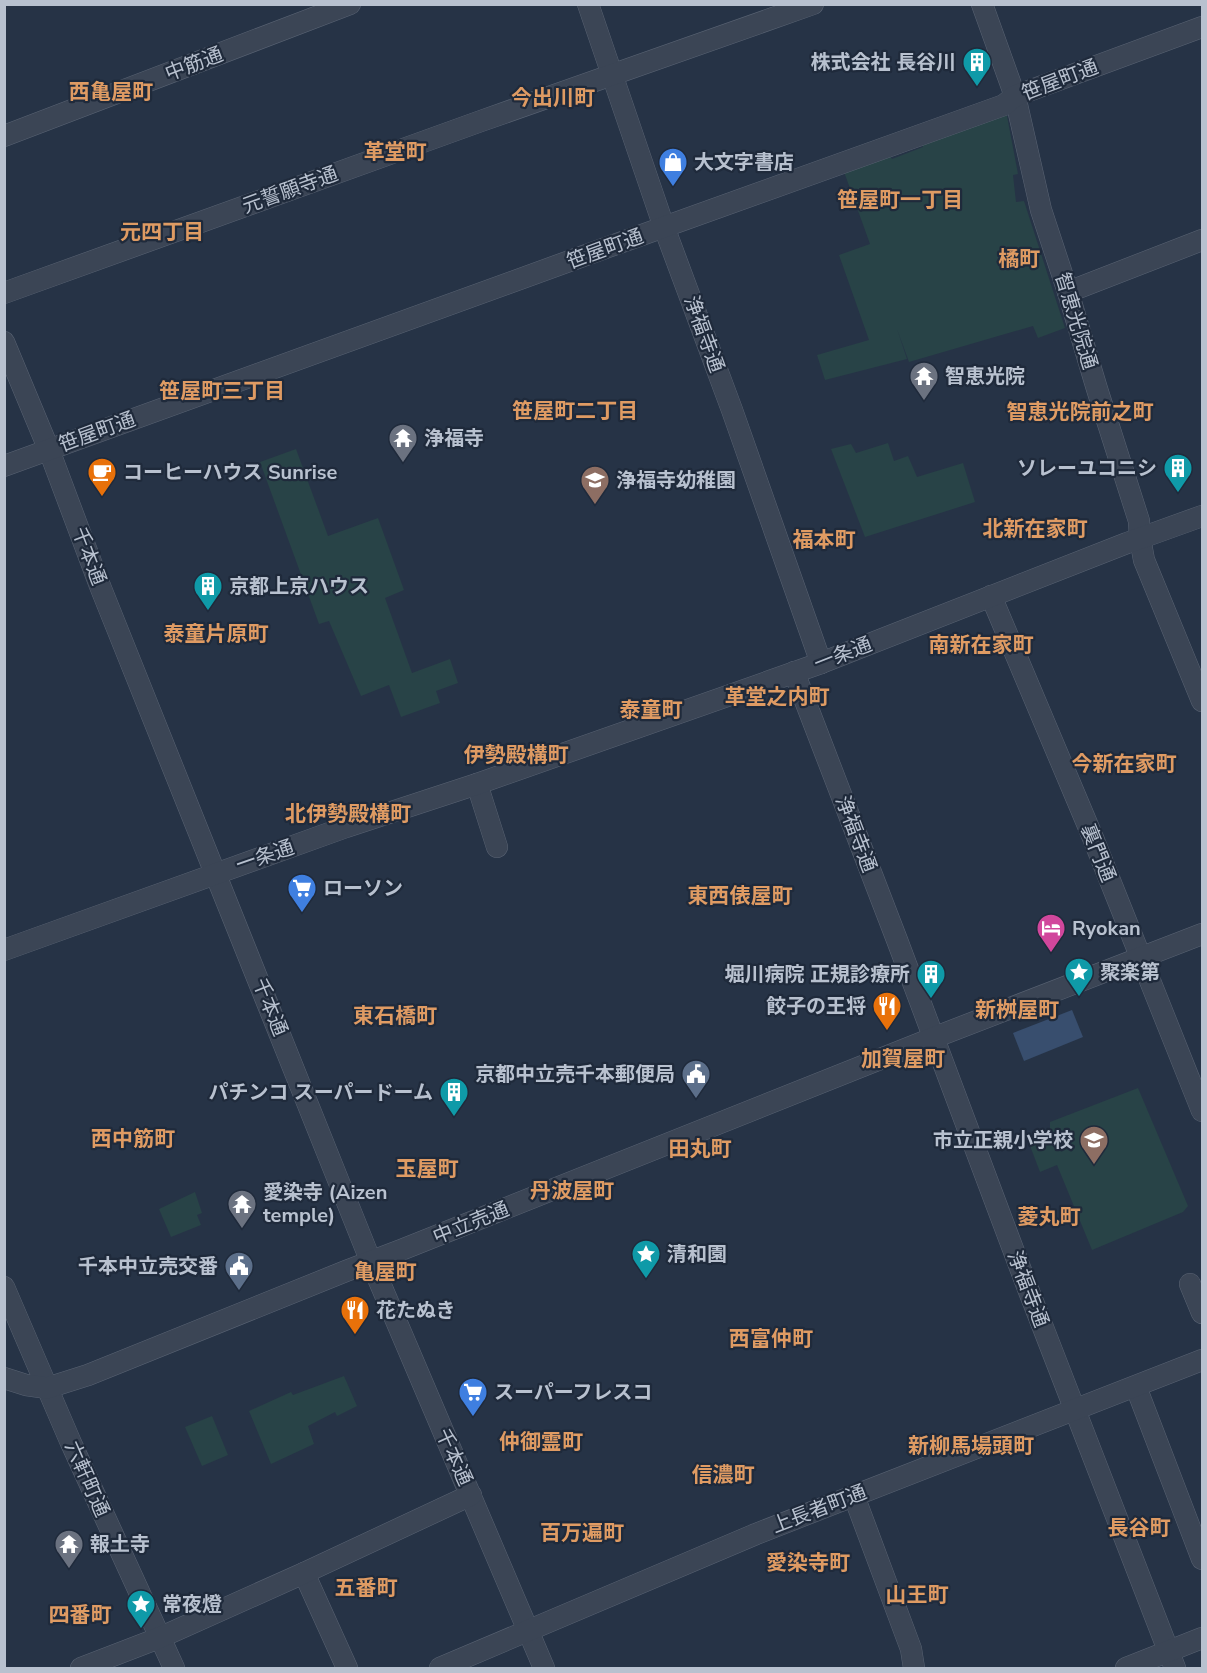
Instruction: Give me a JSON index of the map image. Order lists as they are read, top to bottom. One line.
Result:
{"streets":{"street":["中筋通","笹屋町通","元誓願寺通","智恵光院通","浄福寺通","千本通","一条通","裏門通","中立売通","六軒町通","上長者町通"]},"crossings":[["笹屋町通","智恵光院通"],["笹屋町通","浄福寺通"],["笹屋町通","千本通"],["元誓願寺通","浄福寺通"],["智恵光院通","一条通"],["浄福寺通","一条通"],["浄福寺通","中立売通"],["浄福寺通","上長者町通"],["千本通","一条通"],["千本通","中立売通"],["千本通","上長者町通"],["一条通","裏門通"],["裏門通","中立売通"],["中立売通","六軒町通"]],"districts":["西亀屋町","今出川町","革堂町","笹屋町一丁目","元四丁目","橘町","笹屋町三丁目","笹屋町二丁目","智恵光院前之町","北新在家町","福本町","泰童片原町","南新在家町","革堂之内町","泰童町","伊勢殿構町","今新在家町","北伊勢殿構町","東西俵屋町","新桝屋町","東石橋町","加賀屋町","西中筋町","田丸町","玉屋町","丹波屋町","菱丸町","亀屋町","西富仲町","仲御霊町","新柳馬場頭町","信濃町","長谷町","百万遍町","愛染寺町","五番町","山王町","四番町"],"places":{"building":["株式会社 長谷川","ソレーユコニシ","京都上京ハウス","堀川病院 正規診療所","パチンコ スーパードーム"],"shop":["大文字書店"],"temple":["智恵光院","浄福寺","愛染寺 (Aizen temple)","報土寺"],"cafe":["コーヒーハウス Sunrise"],"school or university":["浄福寺幼稚園","市立正親小学校"],"supermarket":["ローソン","スーパーフレスコ"],"hotel":["Ryokan"],"place":["聚楽第","清和園","常夜燈"],"restaurant":["餃子の王将","花たぬき"],"public building":["京都中立売千本郵便局","千本中立売交番"]}}
